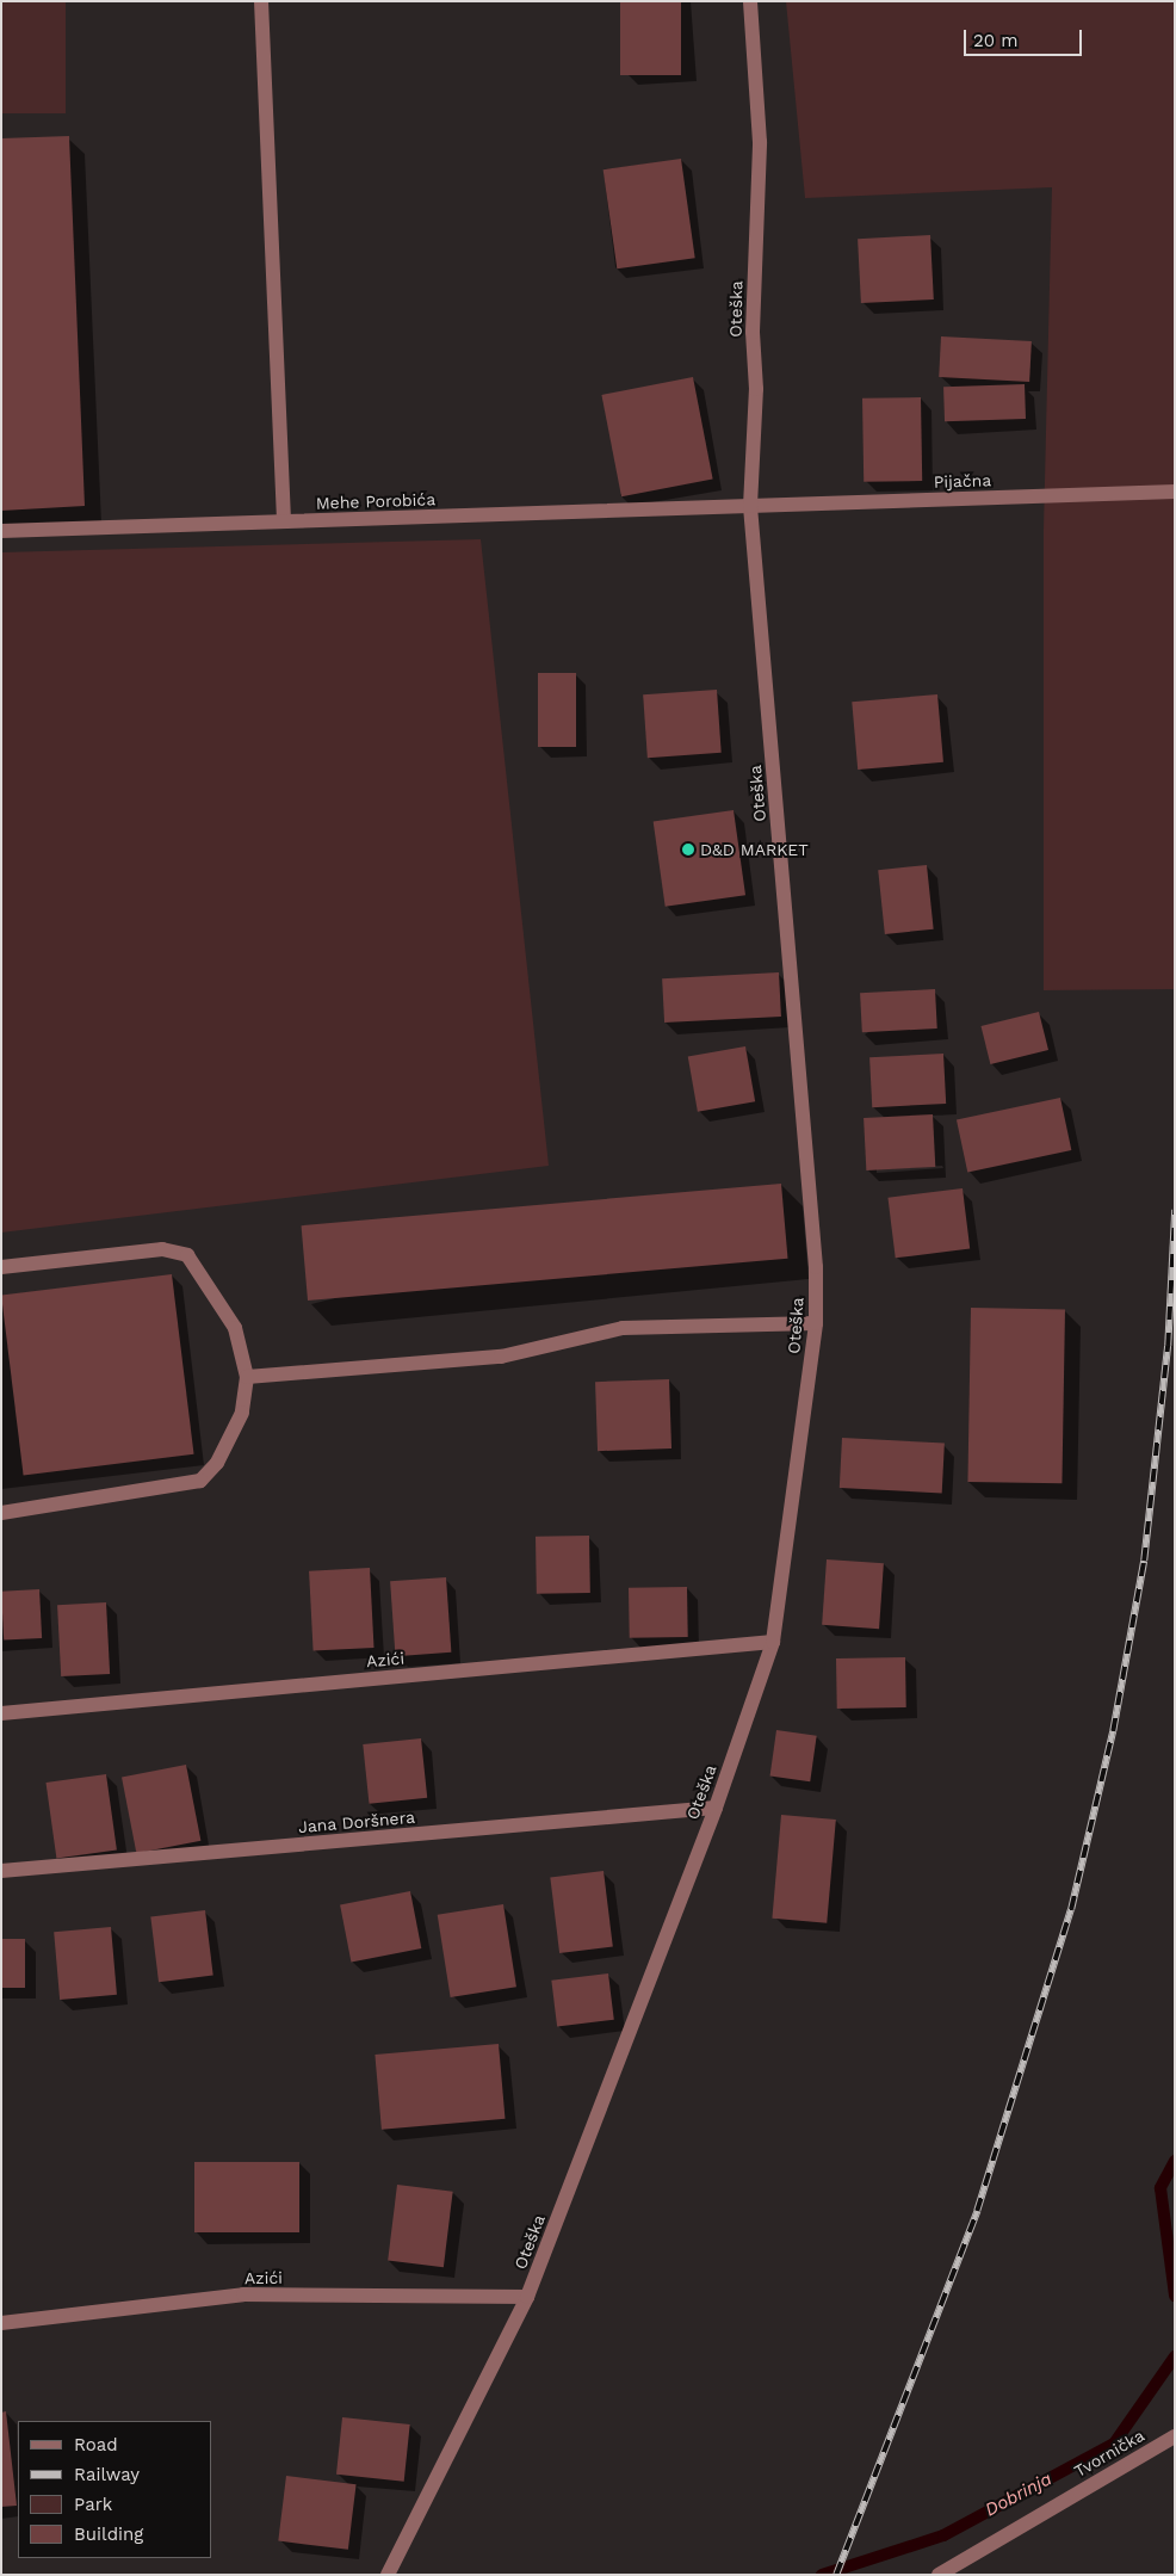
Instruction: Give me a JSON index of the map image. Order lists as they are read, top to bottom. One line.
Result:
{"streets":{"street":["Oteška","Pijačna","Mehe Porobića","Azići","Jana Doršnera","Tvornička"]},"crossings":[["Oteška","Pijačna"],["Oteška","Mehe Porobića"],["Oteška","Azići"],["Oteška","Jana Doršnera"],["Pijačna","Mehe Porobića"]],"water":["Dobrinja"],"places":["D&D MARKET"],"legend":["Road","Railway","Park","Building"],"scale_bar":"20 m"}
